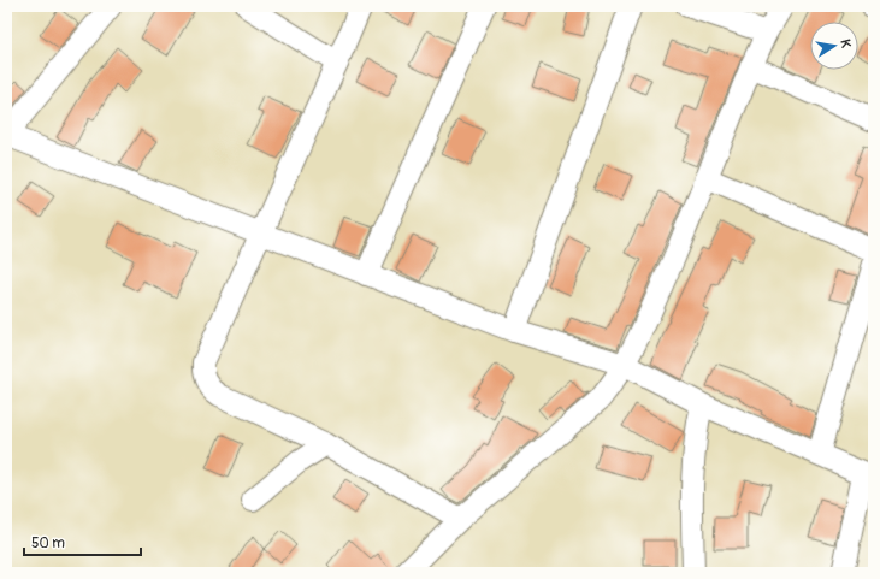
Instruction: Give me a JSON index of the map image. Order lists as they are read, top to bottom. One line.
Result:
{"scale_bar":"50 m","north":"right"}
